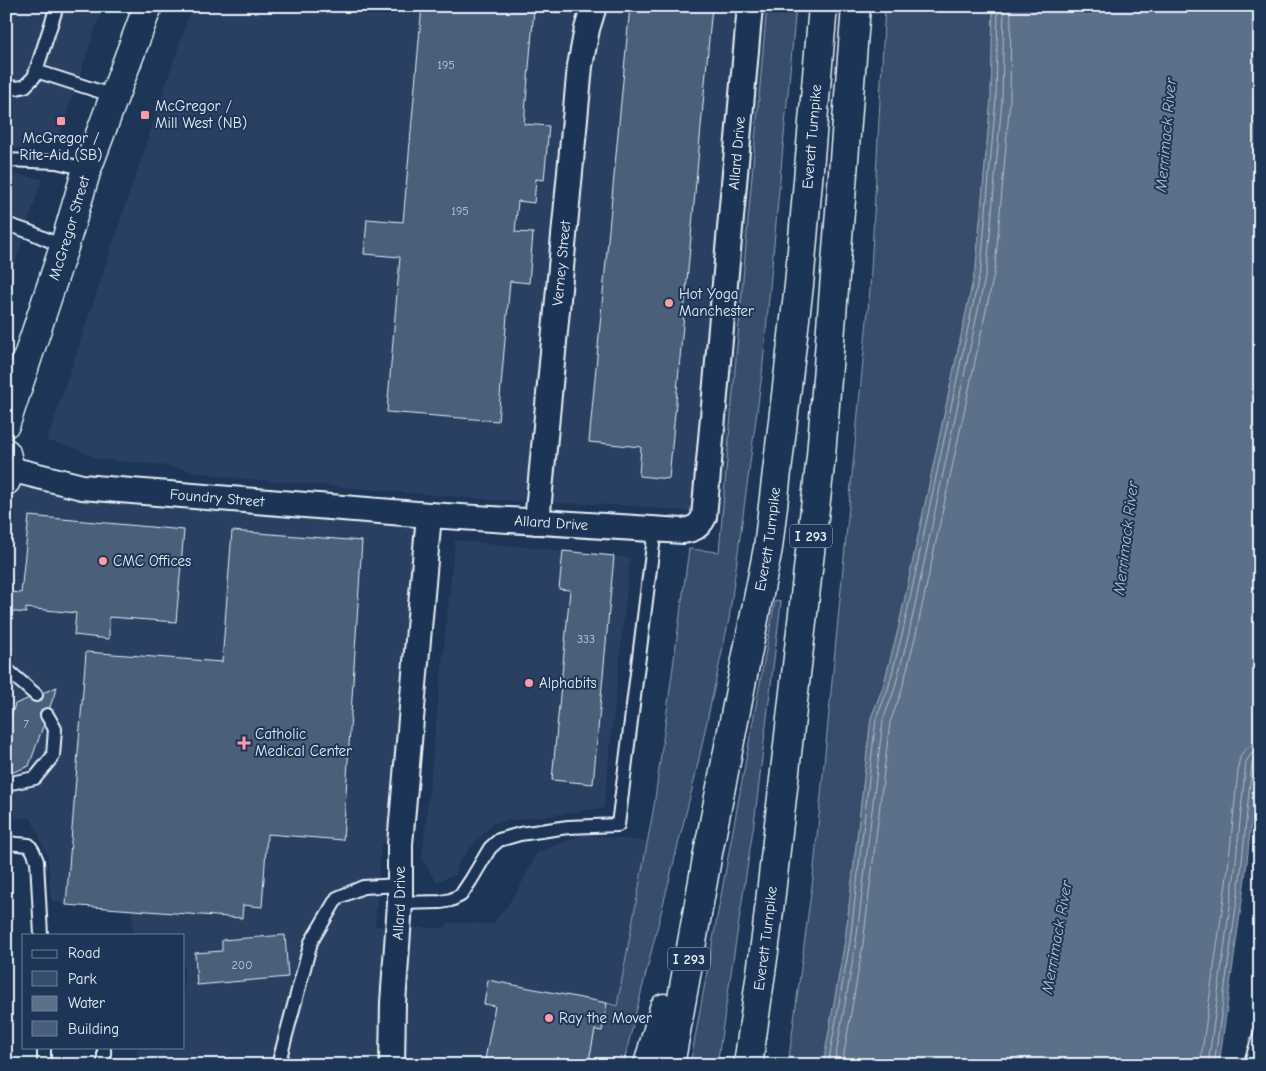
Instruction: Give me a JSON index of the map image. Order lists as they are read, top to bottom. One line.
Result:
{"streets":{"main road":["Everett Turnpike","McGregor Street","I 293"],"street":["Allard Drive","Verney Street","Foundry Street"]},"crossings":[["Allard Drive","Verney Street"],["Allard Drive","Foundry Street"]],"water":["Merrimack River"],"places":{"transit":["McGregor / Mill West (NB)","McGregor / Rite-Aid (SB)"],"other":["Hot Yoga Manchester","CMC Offices","Alphabits","Ray the Mover"],"health":["Catholic Medical Center"]},"house_numbers":["195","195","333","7","200"],"legend":["Road","Park","Water","Building"]}
